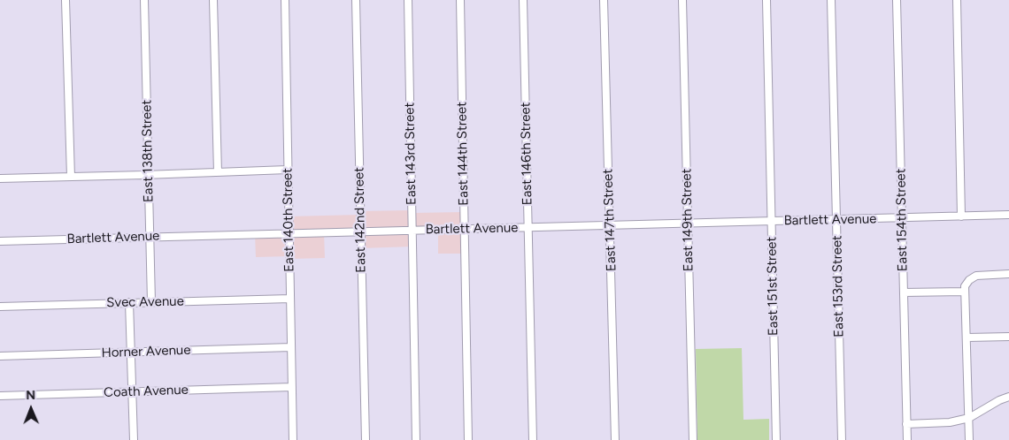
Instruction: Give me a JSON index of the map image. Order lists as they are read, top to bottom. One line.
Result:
{"streets":{"street":["East 138th Street","East 143rd Street","East 144th Street","East 146th Street","East 140th Street","East 142nd Street","East 147th Street","East 149th Street","Bartlett Avenue","East 154th Street","East 151st Street","East 153rd Street","Svec Avenue","Horner Avenue","Coath Avenue"]},"crossings":[["East 138th Street","Bartlett Avenue"],["East 138th Street","Svec Avenue"],["East 143rd Street","Bartlett Avenue"],["East 144th Street","Bartlett Avenue"],["East 146th Street","Bartlett Avenue"],["East 140th Street","Bartlett Avenue"],["East 140th Street","Svec Avenue"],["East 140th Street","Horner Avenue"],["East 140th Street","Coath Avenue"],["East 142nd Street","Bartlett Avenue"],["East 147th Street","Bartlett Avenue"],["East 149th Street","Bartlett Avenue"],["Bartlett Avenue","East 154th Street"],["Bartlett Avenue","East 151st Street"],["Bartlett Avenue","East 153rd Street"]],"north":"top"}
